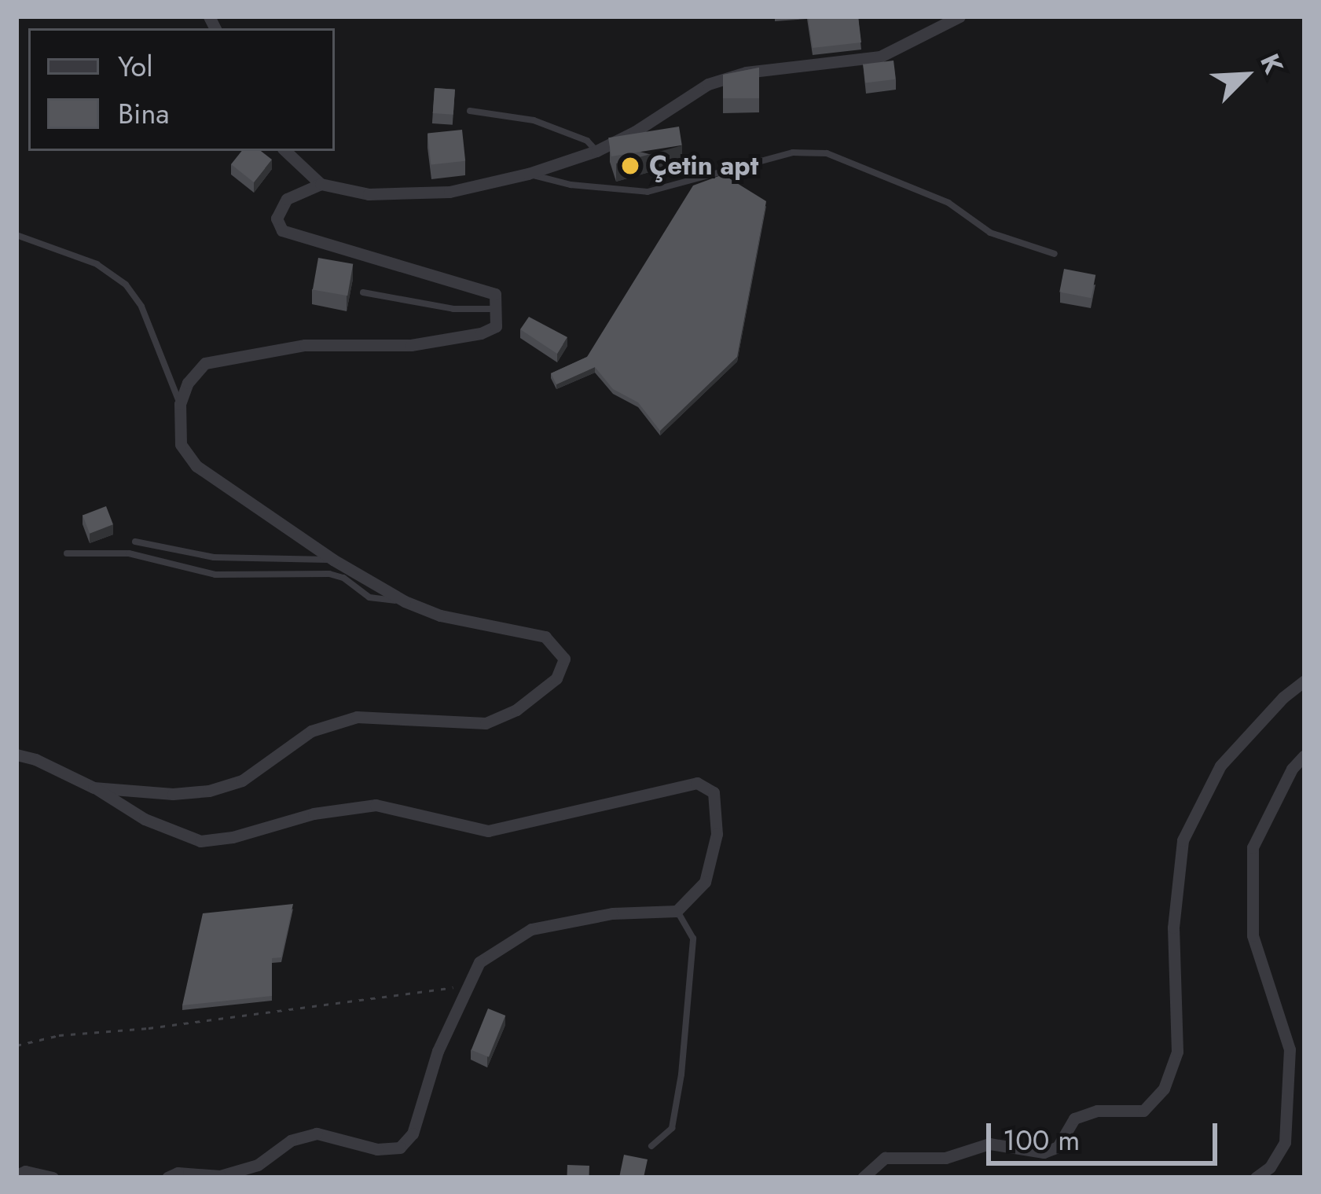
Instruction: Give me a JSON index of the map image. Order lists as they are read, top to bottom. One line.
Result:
{"places":["Çetin apt"],"legend":["Yol","Bina"],"scale_bar":"100 m","north":"top right"}
